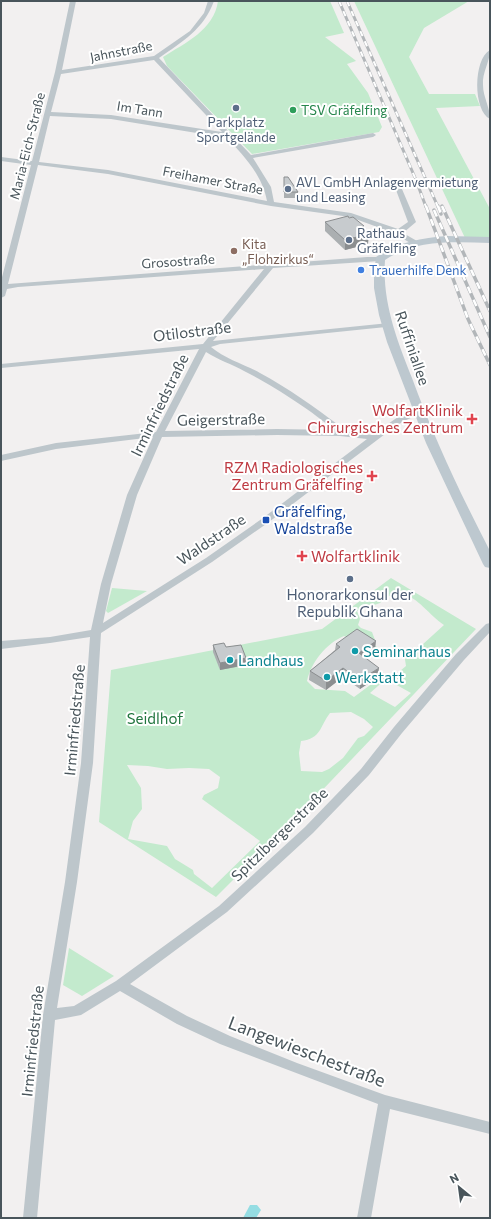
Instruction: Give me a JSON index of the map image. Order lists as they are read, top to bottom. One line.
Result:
{"streets":{"street":["Jahnstraße","Im Tann","Maria-Eich-Straße","Freihamer Straße","Grosostraße","Otilostraße","Ruffiniallee","Irminfriedstraße","Geigerstraße","Waldstraße","Spitzlbergerstraße","Langewieschestraße"]},"crossings":[["Jahnstraße","Maria-Eich-Straße"],["Im Tann","Maria-Eich-Straße"],["Maria-Eich-Straße","Freihamer Straße"],["Maria-Eich-Straße","Grosostraße"],["Grosostraße","Ruffiniallee"],["Grosostraße","Irminfriedstraße"],["Otilostraße","Ruffiniallee"],["Otilostraße","Irminfriedstraße"],["Ruffiniallee","Waldstraße"],["Irminfriedstraße","Geigerstraße"],["Irminfriedstraße","Waldstraße"],["Irminfriedstraße","Spitzlbergerstraße"],["Geigerstraße","Waldstraße"],["Spitzlbergerstraße","Langewieschestraße"]],"parks":["Seidlhof"],"places":{"other":["Parkplatz Sportgelände","TSV Gräfelfing","AVL GmbH Anlagenvermietung und Leasing","Rathaus Gräfelfing","Kita „Flohzirkus“","Trauerhilfe Denk","Honorarkonsul der Republik Ghana","Seminarhaus","Landhaus","Werkstatt"],"health":["WolfartKlinik Chirurgisches Zentrum","RZM Radiologisches Zentrum Gräfelfing","Wolfartklinik"],"transit":["Gräfelfing, Waldstraße"]},"north":"top left"}
